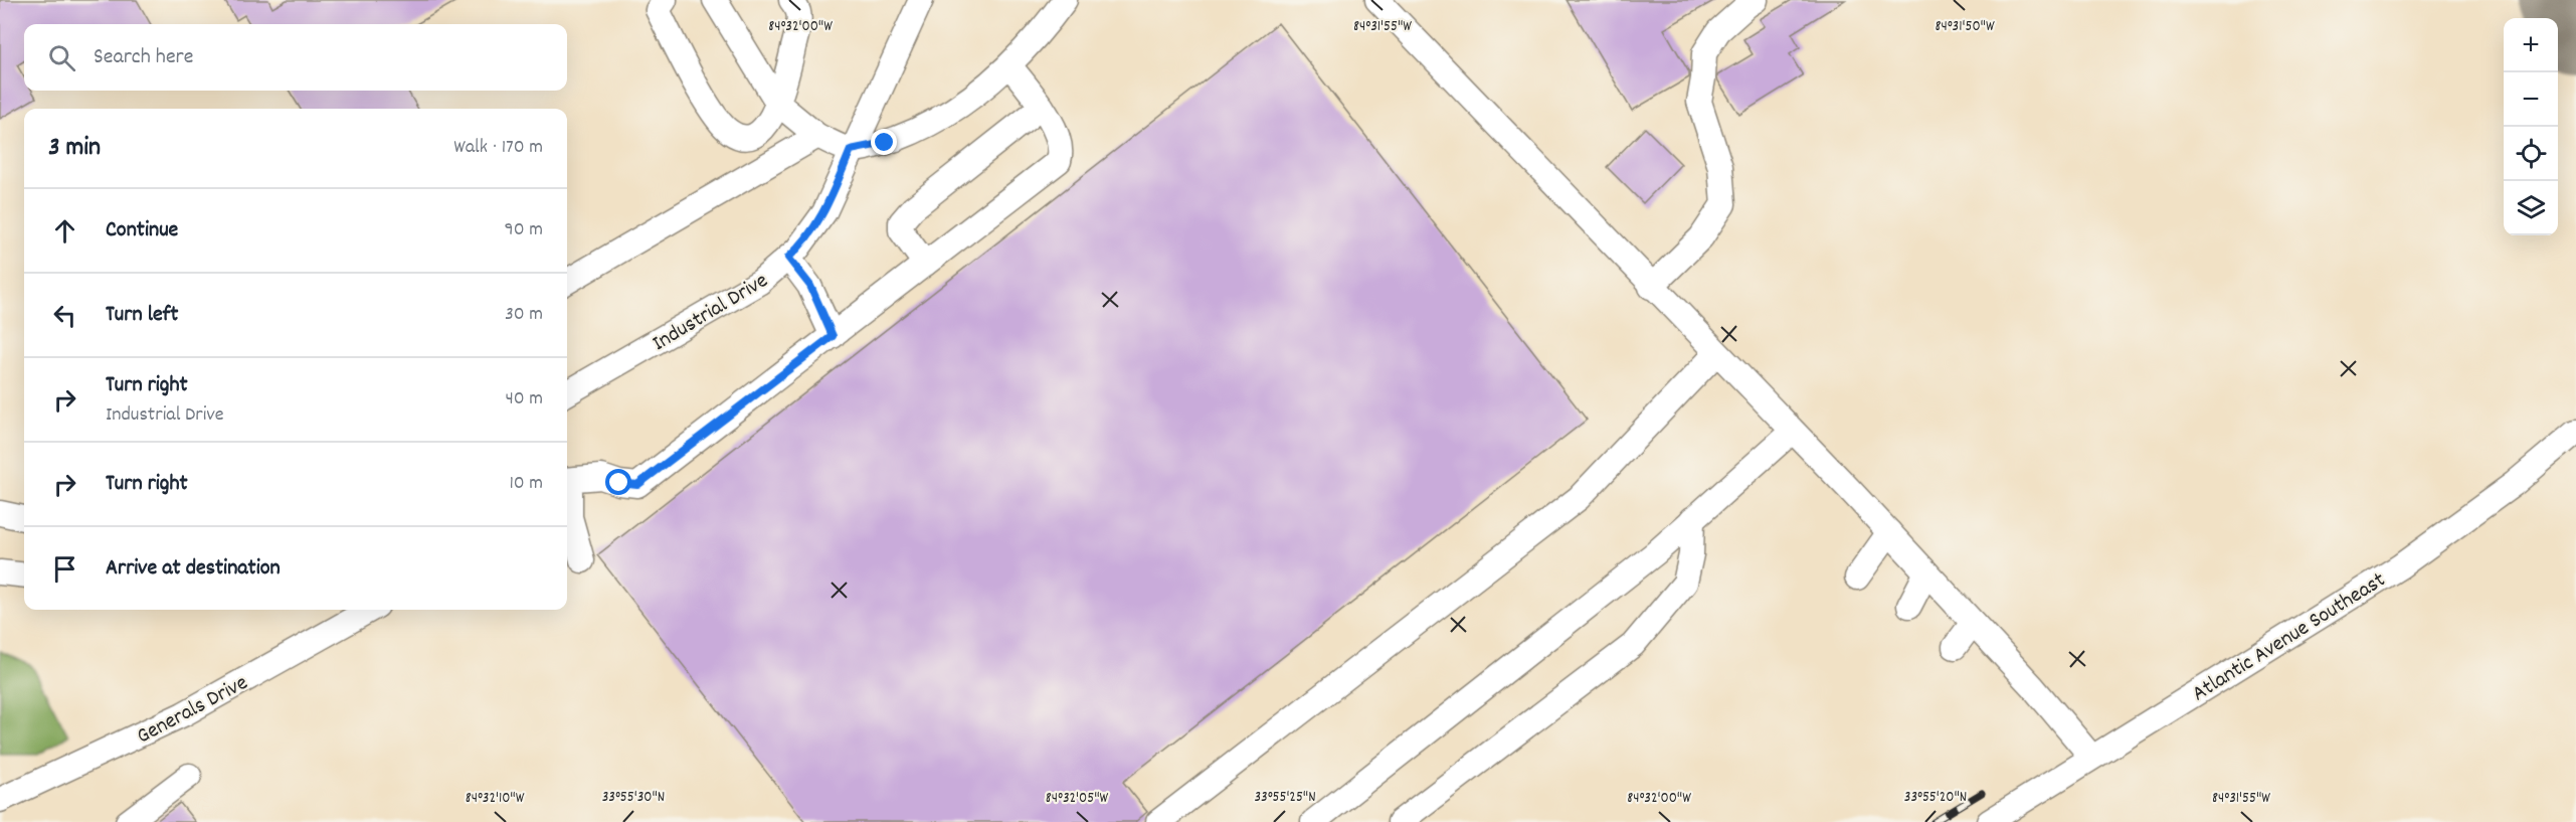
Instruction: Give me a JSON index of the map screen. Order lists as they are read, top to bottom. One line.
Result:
{"streets":{"street":["Industrial Drive","Atlantic Avenue Southeast","Generals Drive"]},"page":{"map_buttons":["+","−"],"search":"Search here","heading":["3 min","Walk · 170 m"],"list":[["Continue","90 m"],["Turn left","30 m"],["Turn right","Industrial Drive","40 m"],["Turn right","10 m"],"Arrive at destination"]},"coordinates":["84°32'00\"W","84°31'55\"W","84°31'50\"W","33°55'30\"N","33°55'25\"N","33°55'20\"N","84°32'10\"W","84°32'05\"W"]}
